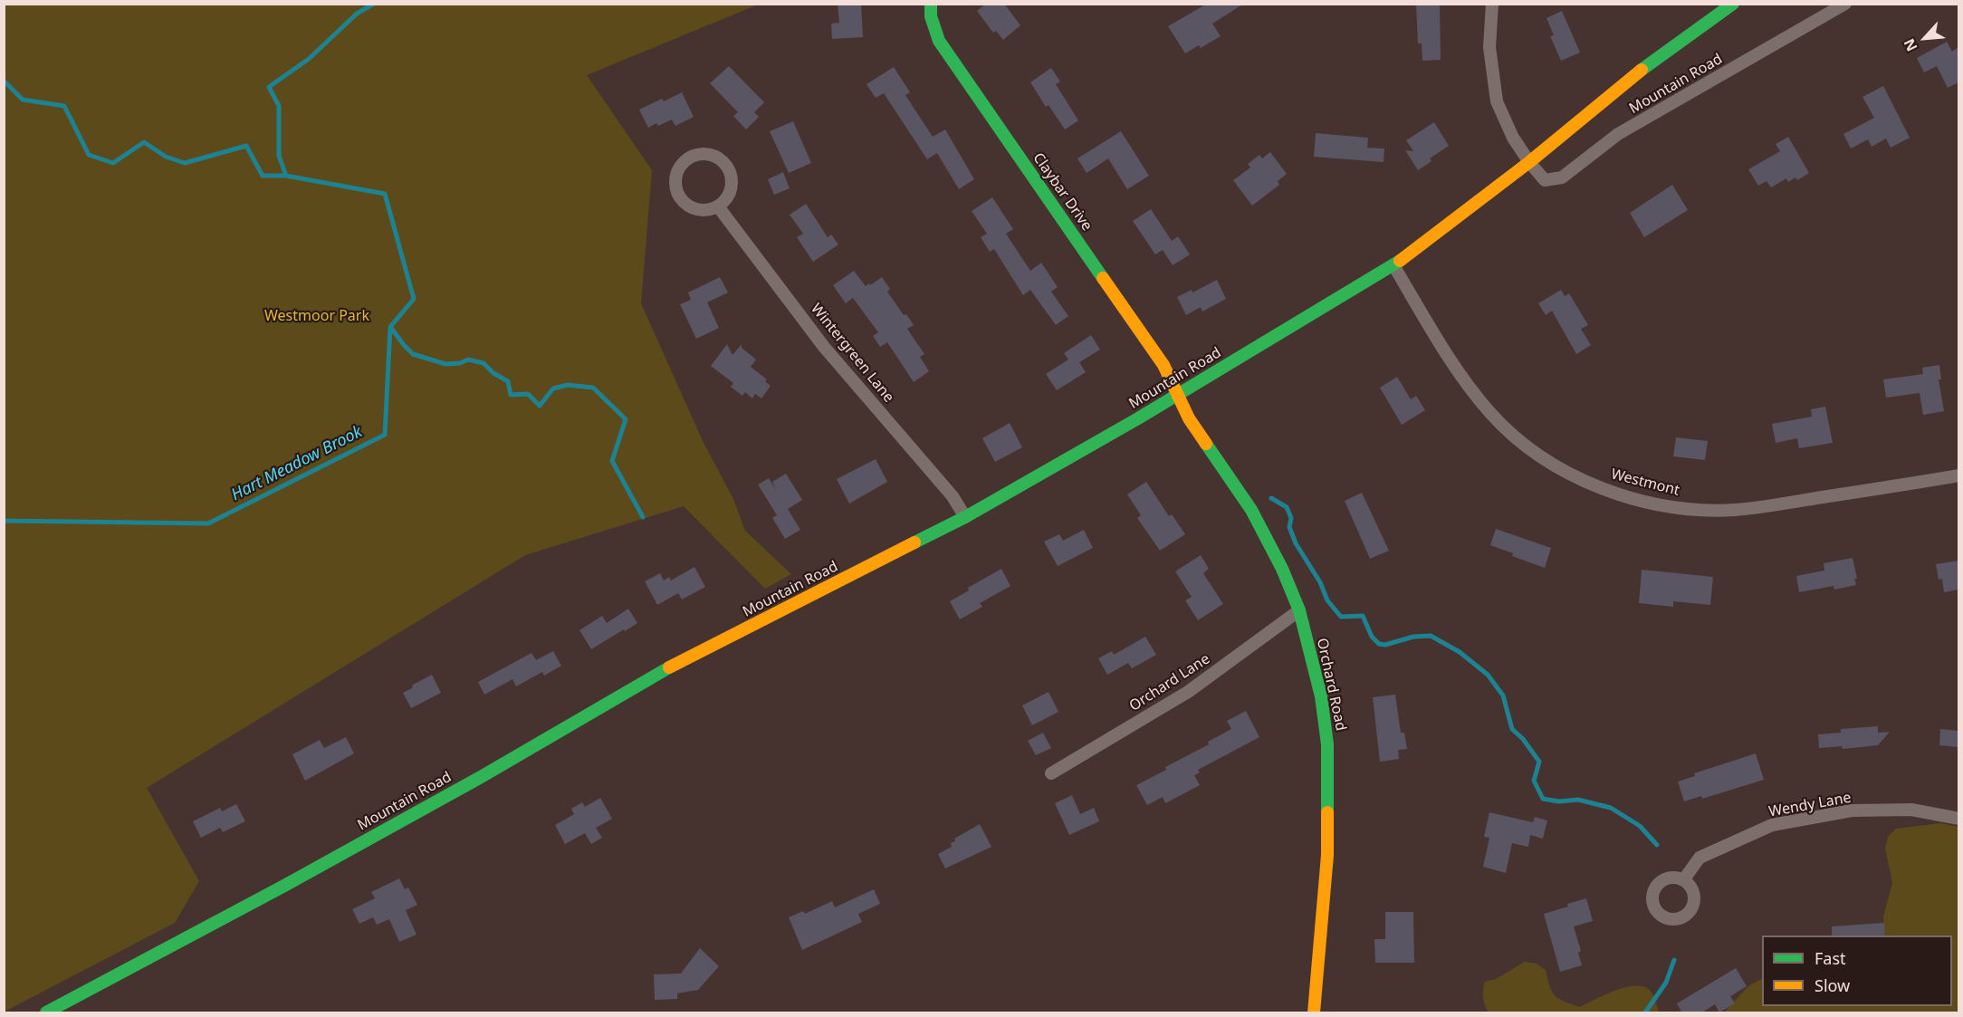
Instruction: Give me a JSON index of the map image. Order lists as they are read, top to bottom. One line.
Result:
{"streets":{"main road":["Mountain Road","Claybar Drive","Orchard Road"],"street":["Wintergreen Lane","Westmont","Orchard Lane","Wendy Lane"]},"crossings":[["Mountain Road","Claybar Drive"],["Mountain Road","Wintergreen Lane"],["Mountain Road","Westmont"],["Mountain Road","Orchard Road"],["Claybar Drive","Orchard Road"],["Orchard Lane","Orchard Road"]],"water":["Hart Meadow Brook"],"parks":["Westmoor Park"],"legend":["Fast","Slow"],"north":"bottom left"}
